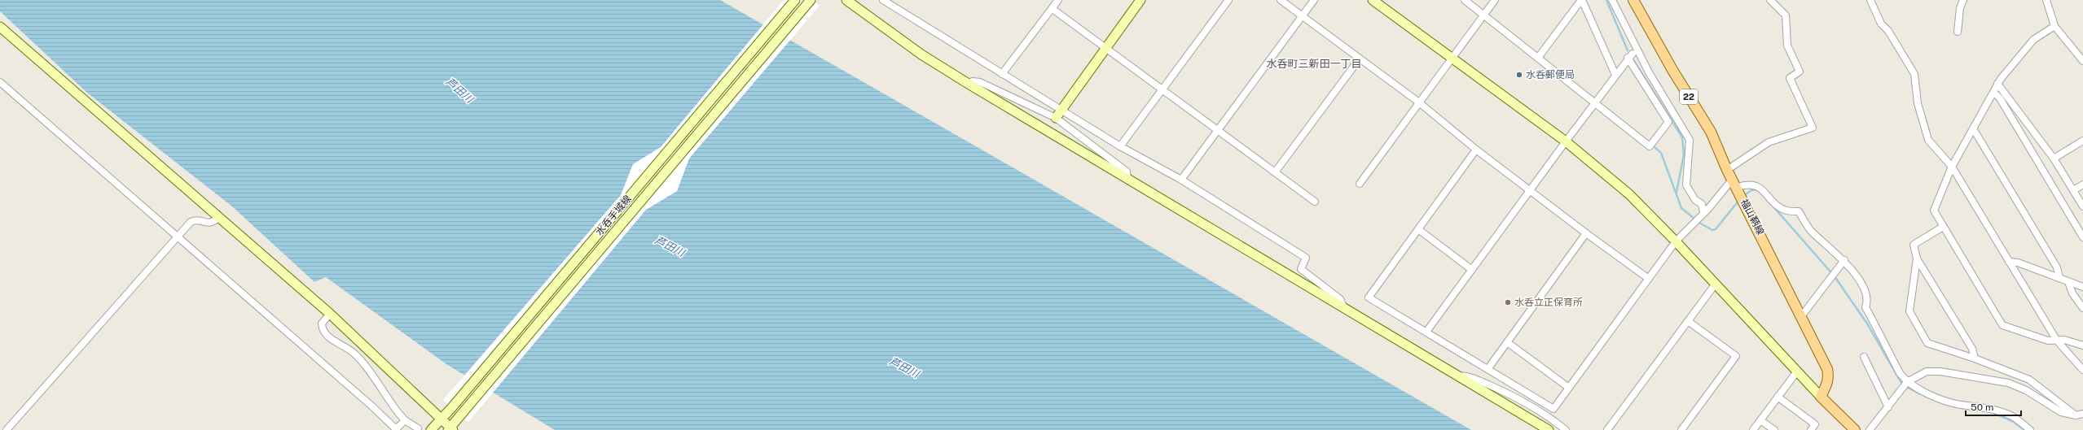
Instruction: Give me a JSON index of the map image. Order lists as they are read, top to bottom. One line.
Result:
{"streets":{"main road":["22","福山鞆線"],"street":["水呑手城線"]},"districts":["水呑町三新田一丁目"],"water":["芦田川"],"places":["水呑郵便局","水呑立正保育所"],"scale_bar":"50 m"}
